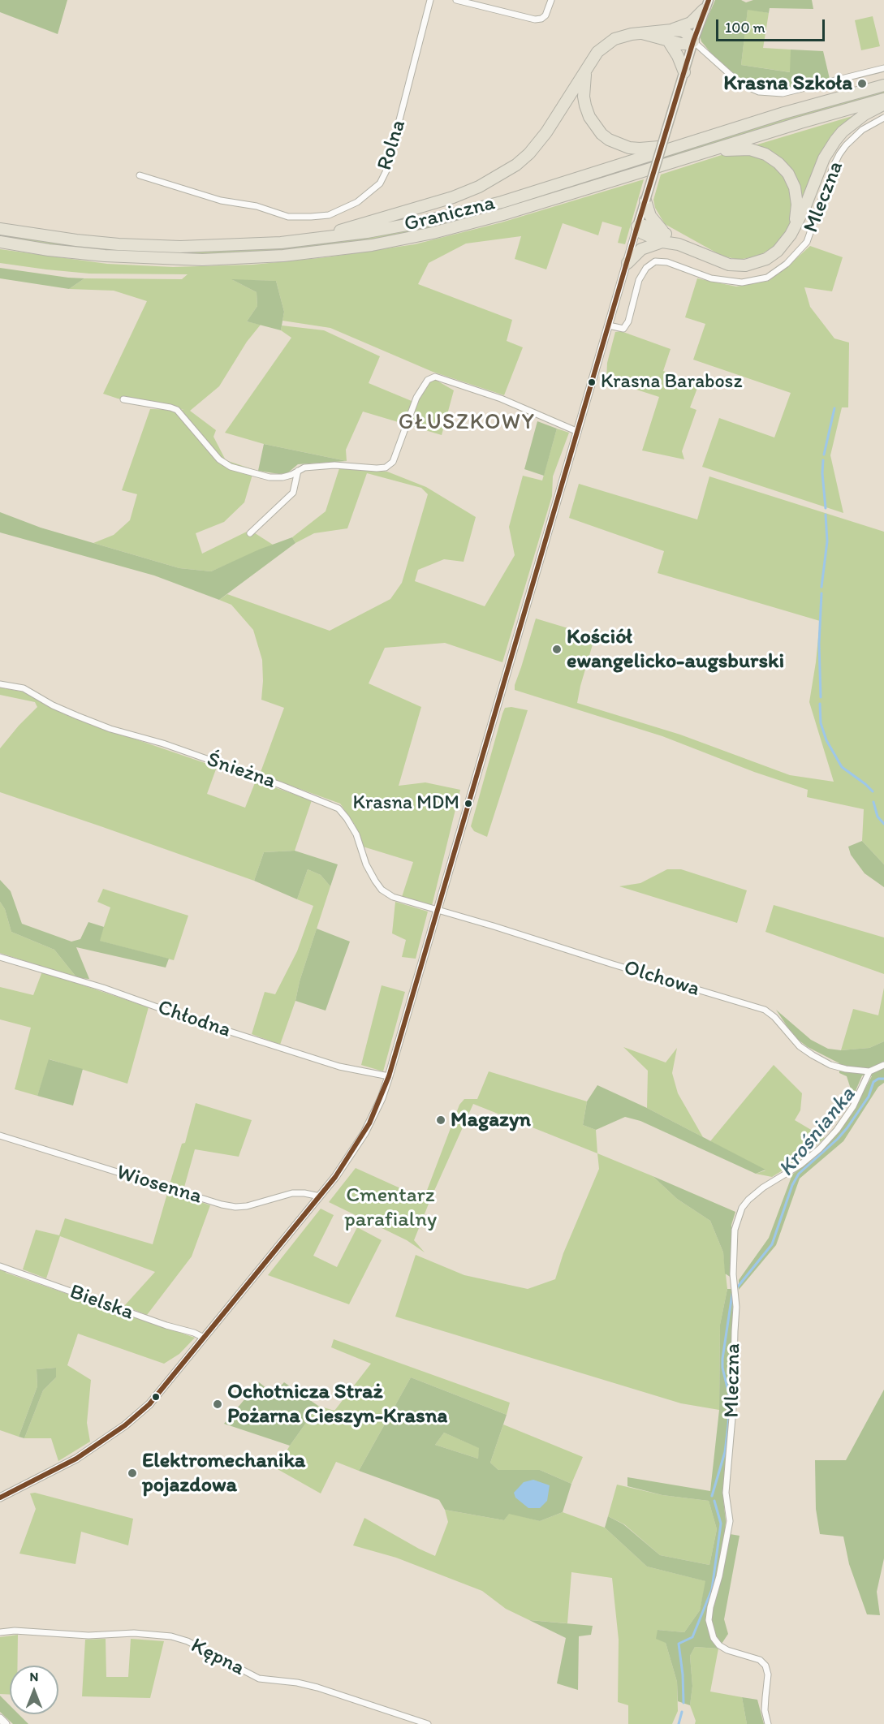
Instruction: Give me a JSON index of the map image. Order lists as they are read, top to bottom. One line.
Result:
{"streets":{"highway":["Graniczna"],"street":["Rolna","Mleczna","Śnieżna","Olchowa","Chłodna","Wiosenna","Bielska","Kępna"]},"crossings":[["Mleczna","Olchowa"],["Śnieżna","Olchowa"]],"districts":["GŁUSZKOWY"],"water":["Krośnianka"],"parks":["Cmentarz parafialny"],"places":["Krasna Szkoła","Krasna Barabosz","Kościół ewangelicko-augsburski","Krasna MDM","Magazyn","Ochotnicza Straż Pożarna Cieszyn-Krasna","Elektromechanika pojazdowa"],"scale_bar":"100 m","north":"top"}
